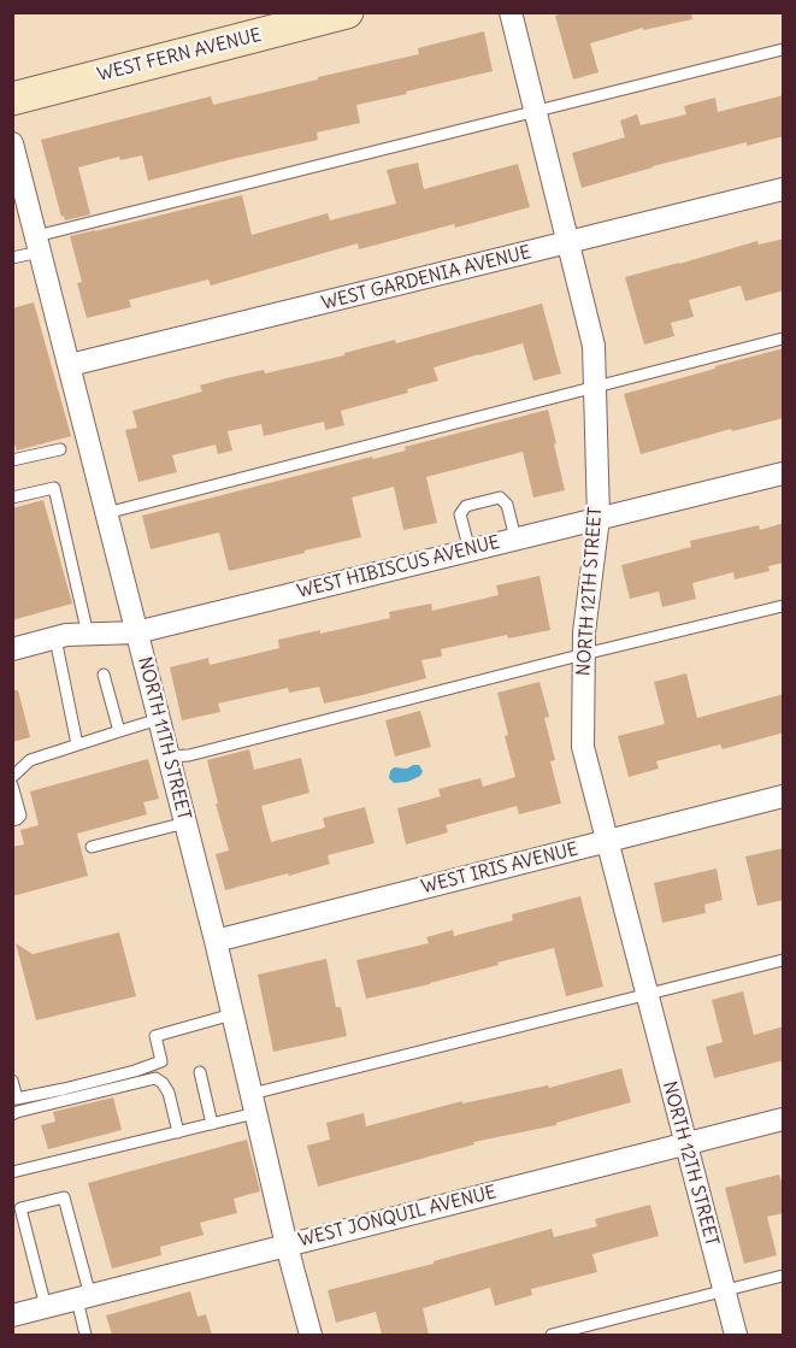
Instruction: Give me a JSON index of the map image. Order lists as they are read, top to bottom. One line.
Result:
{"streets":{"street":["WEST FERN AVENUE","WEST GARDENIA AVENUE","WEST HIBISCUS AVENUE","NORTH 12TH STREET","NORTH 11TH STREET","WEST IRIS AVENUE","WEST JONQUIL AVENUE"]},"crossings":[["WEST GARDENIA AVENUE","NORTH 12TH STREET"],["WEST GARDENIA AVENUE","NORTH 11TH STREET"],["WEST HIBISCUS AVENUE","NORTH 12TH STREET"],["WEST HIBISCUS AVENUE","NORTH 11TH STREET"],["NORTH 12TH STREET","WEST IRIS AVENUE"],["NORTH 12TH STREET","WEST JONQUIL AVENUE"],["NORTH 11TH STREET","WEST IRIS AVENUE"],["NORTH 11TH STREET","WEST JONQUIL AVENUE"]]}
